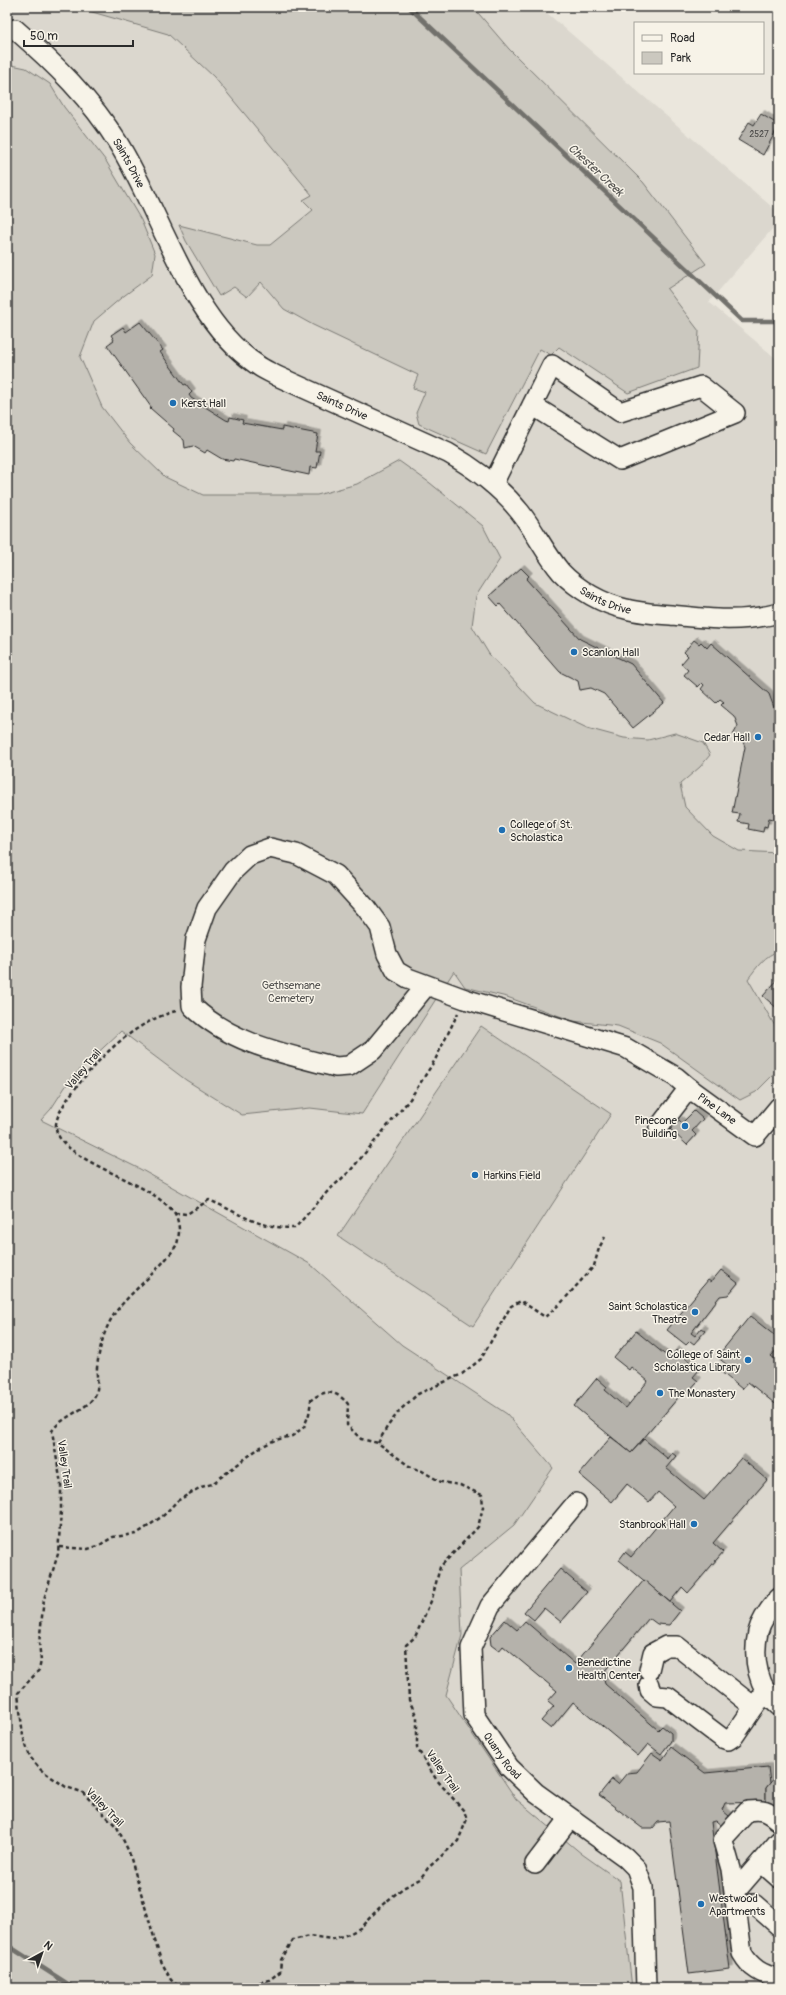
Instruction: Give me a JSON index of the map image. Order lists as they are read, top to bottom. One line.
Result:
{"streets":{"lane":["Saints Drive","Pine Lane","Quarry Road"],"path":["Valley Trail"]},"water":["Chester Creek"],"parks":["Gethsemane Cemetery"],"places":["Kerst Hall","Scanlon Hall","Cedar Hall","College of St. Scholastica","Pinecone Building","Harkins Field","Saint Scholastica Theatre","College of Saint Scholastica Library","The Monastery","Stanbrook Hall","Benedictine Health Center","Westwood Apartments"],"house_numbers":["2527"],"legend":["Road","Park"],"scale_bar":"50 m","north":"top right"}
